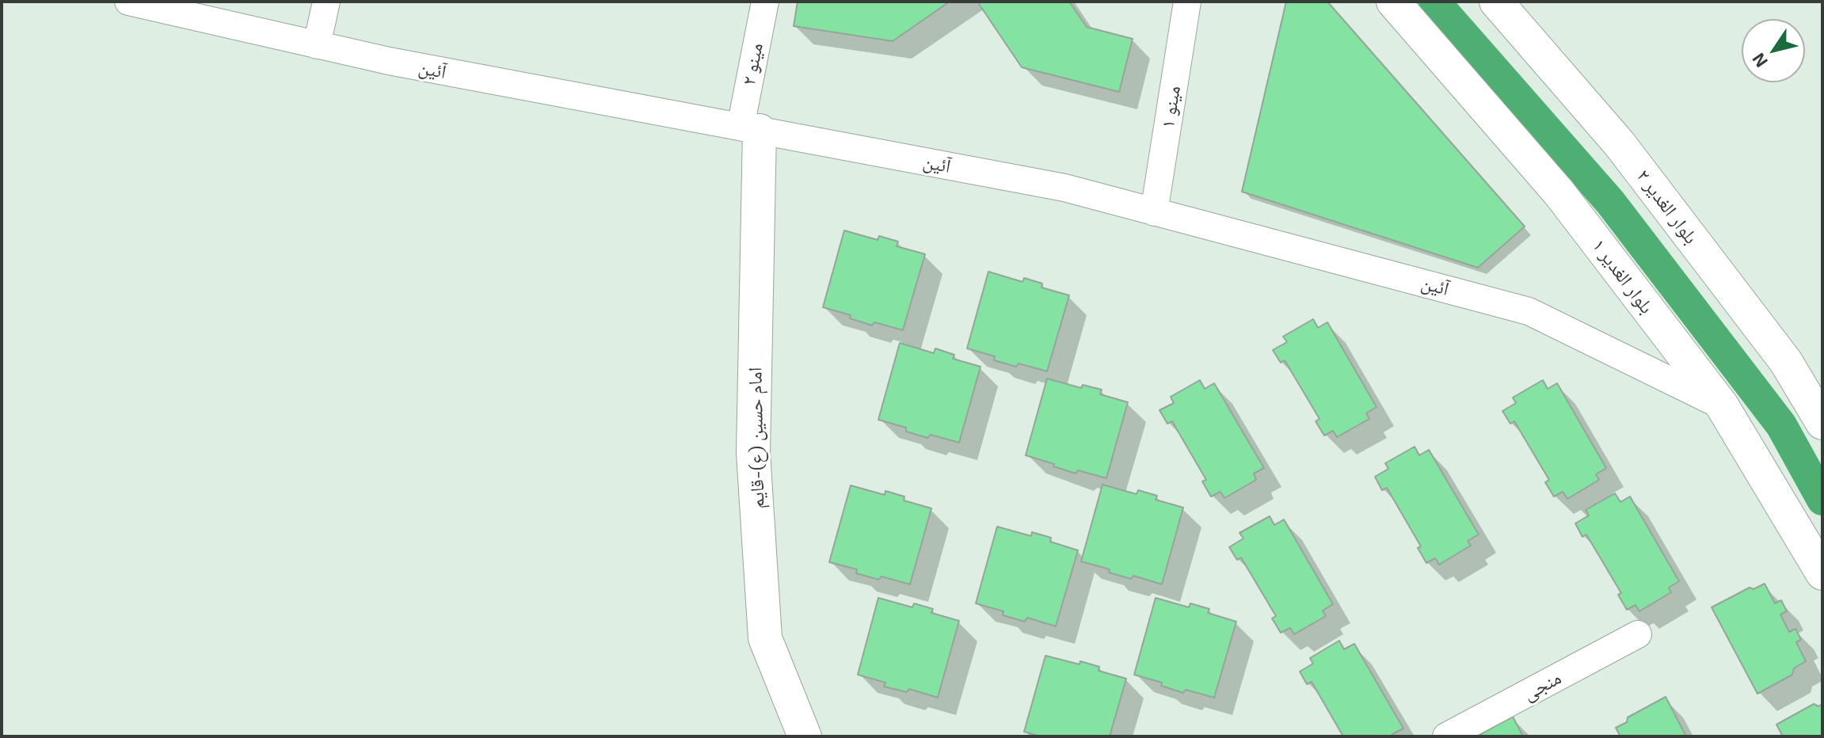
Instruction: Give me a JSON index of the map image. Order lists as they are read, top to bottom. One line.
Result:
{"streets":{"street":["مینو ۲","آئین","مینو ۱","بلوار الغدیر ۲","بلوار الغدیر ۱","امام حسین (ع)-قایم","منجی"]},"crossings":[["مینو ۲","آئین"],["مینو ۲","امام حسین (ع)-قایم"],["آئین","مینو ۱"],["آئین","بلوار الغدیر ۱"],["آئین","امام حسین (ع)-قایم"]],"north":"bottom left"}
